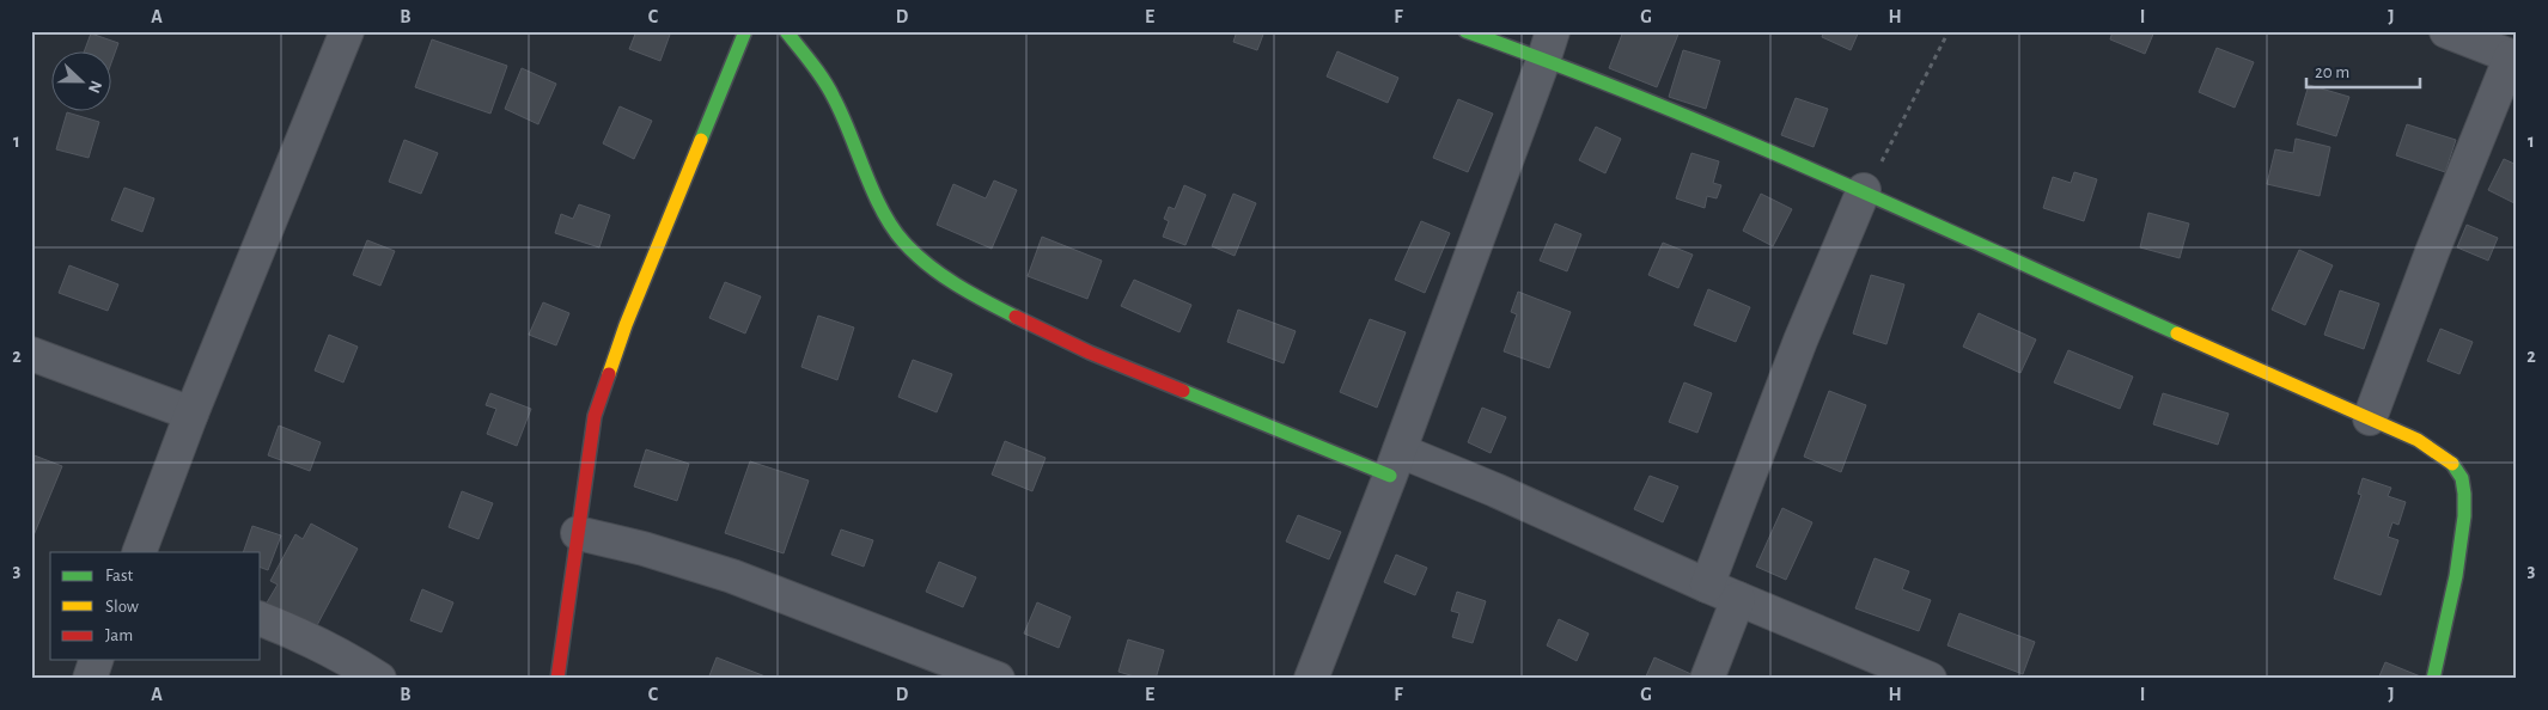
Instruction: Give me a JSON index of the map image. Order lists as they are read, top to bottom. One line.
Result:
{"legend":["Fast","Slow","Jam"],"scale_bar":"20 m","north":"right","grid":{"columns":["A","B","C","D","E","F","G","H","I","J"],"rows":["1","2","3"]}}
